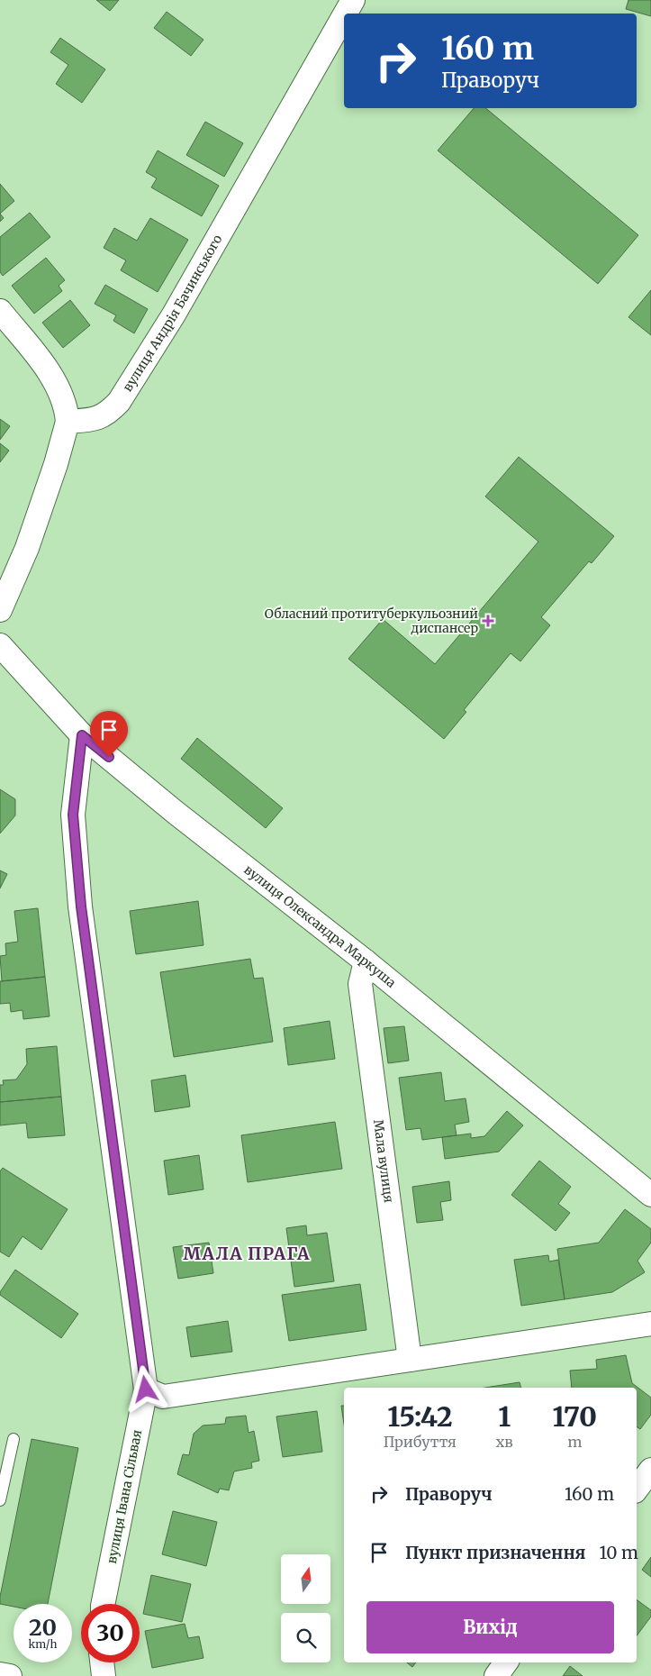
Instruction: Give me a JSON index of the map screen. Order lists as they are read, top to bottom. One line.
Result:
{"streets":{"street":["вулиця Андрія Бачинського","вулиця Олександра Маркуша","Мала вулиця","вулиця Івана Сільвая"]},"crossings":[["вулиця Олександра Маркуша","Мала вулиця"],["вулиця Олександра Маркуша","вулиця Івана Сільвая"]],"districts":["МАЛА ПРАГА"],"places":{"health":["Обласний протитуберкульозний диспансер"]},"north":"top","page":{"turn":["160 m","Праворуч"],"eta":["15:42","Прибуття","1","хв","170","m"],"list":[{"name":"Праворуч","value":"160 m"},{"name":"Пункт призначення","value":"10 m"}],"buttons":"Вихід","speed":"20 km/h","limit":"30"}}
